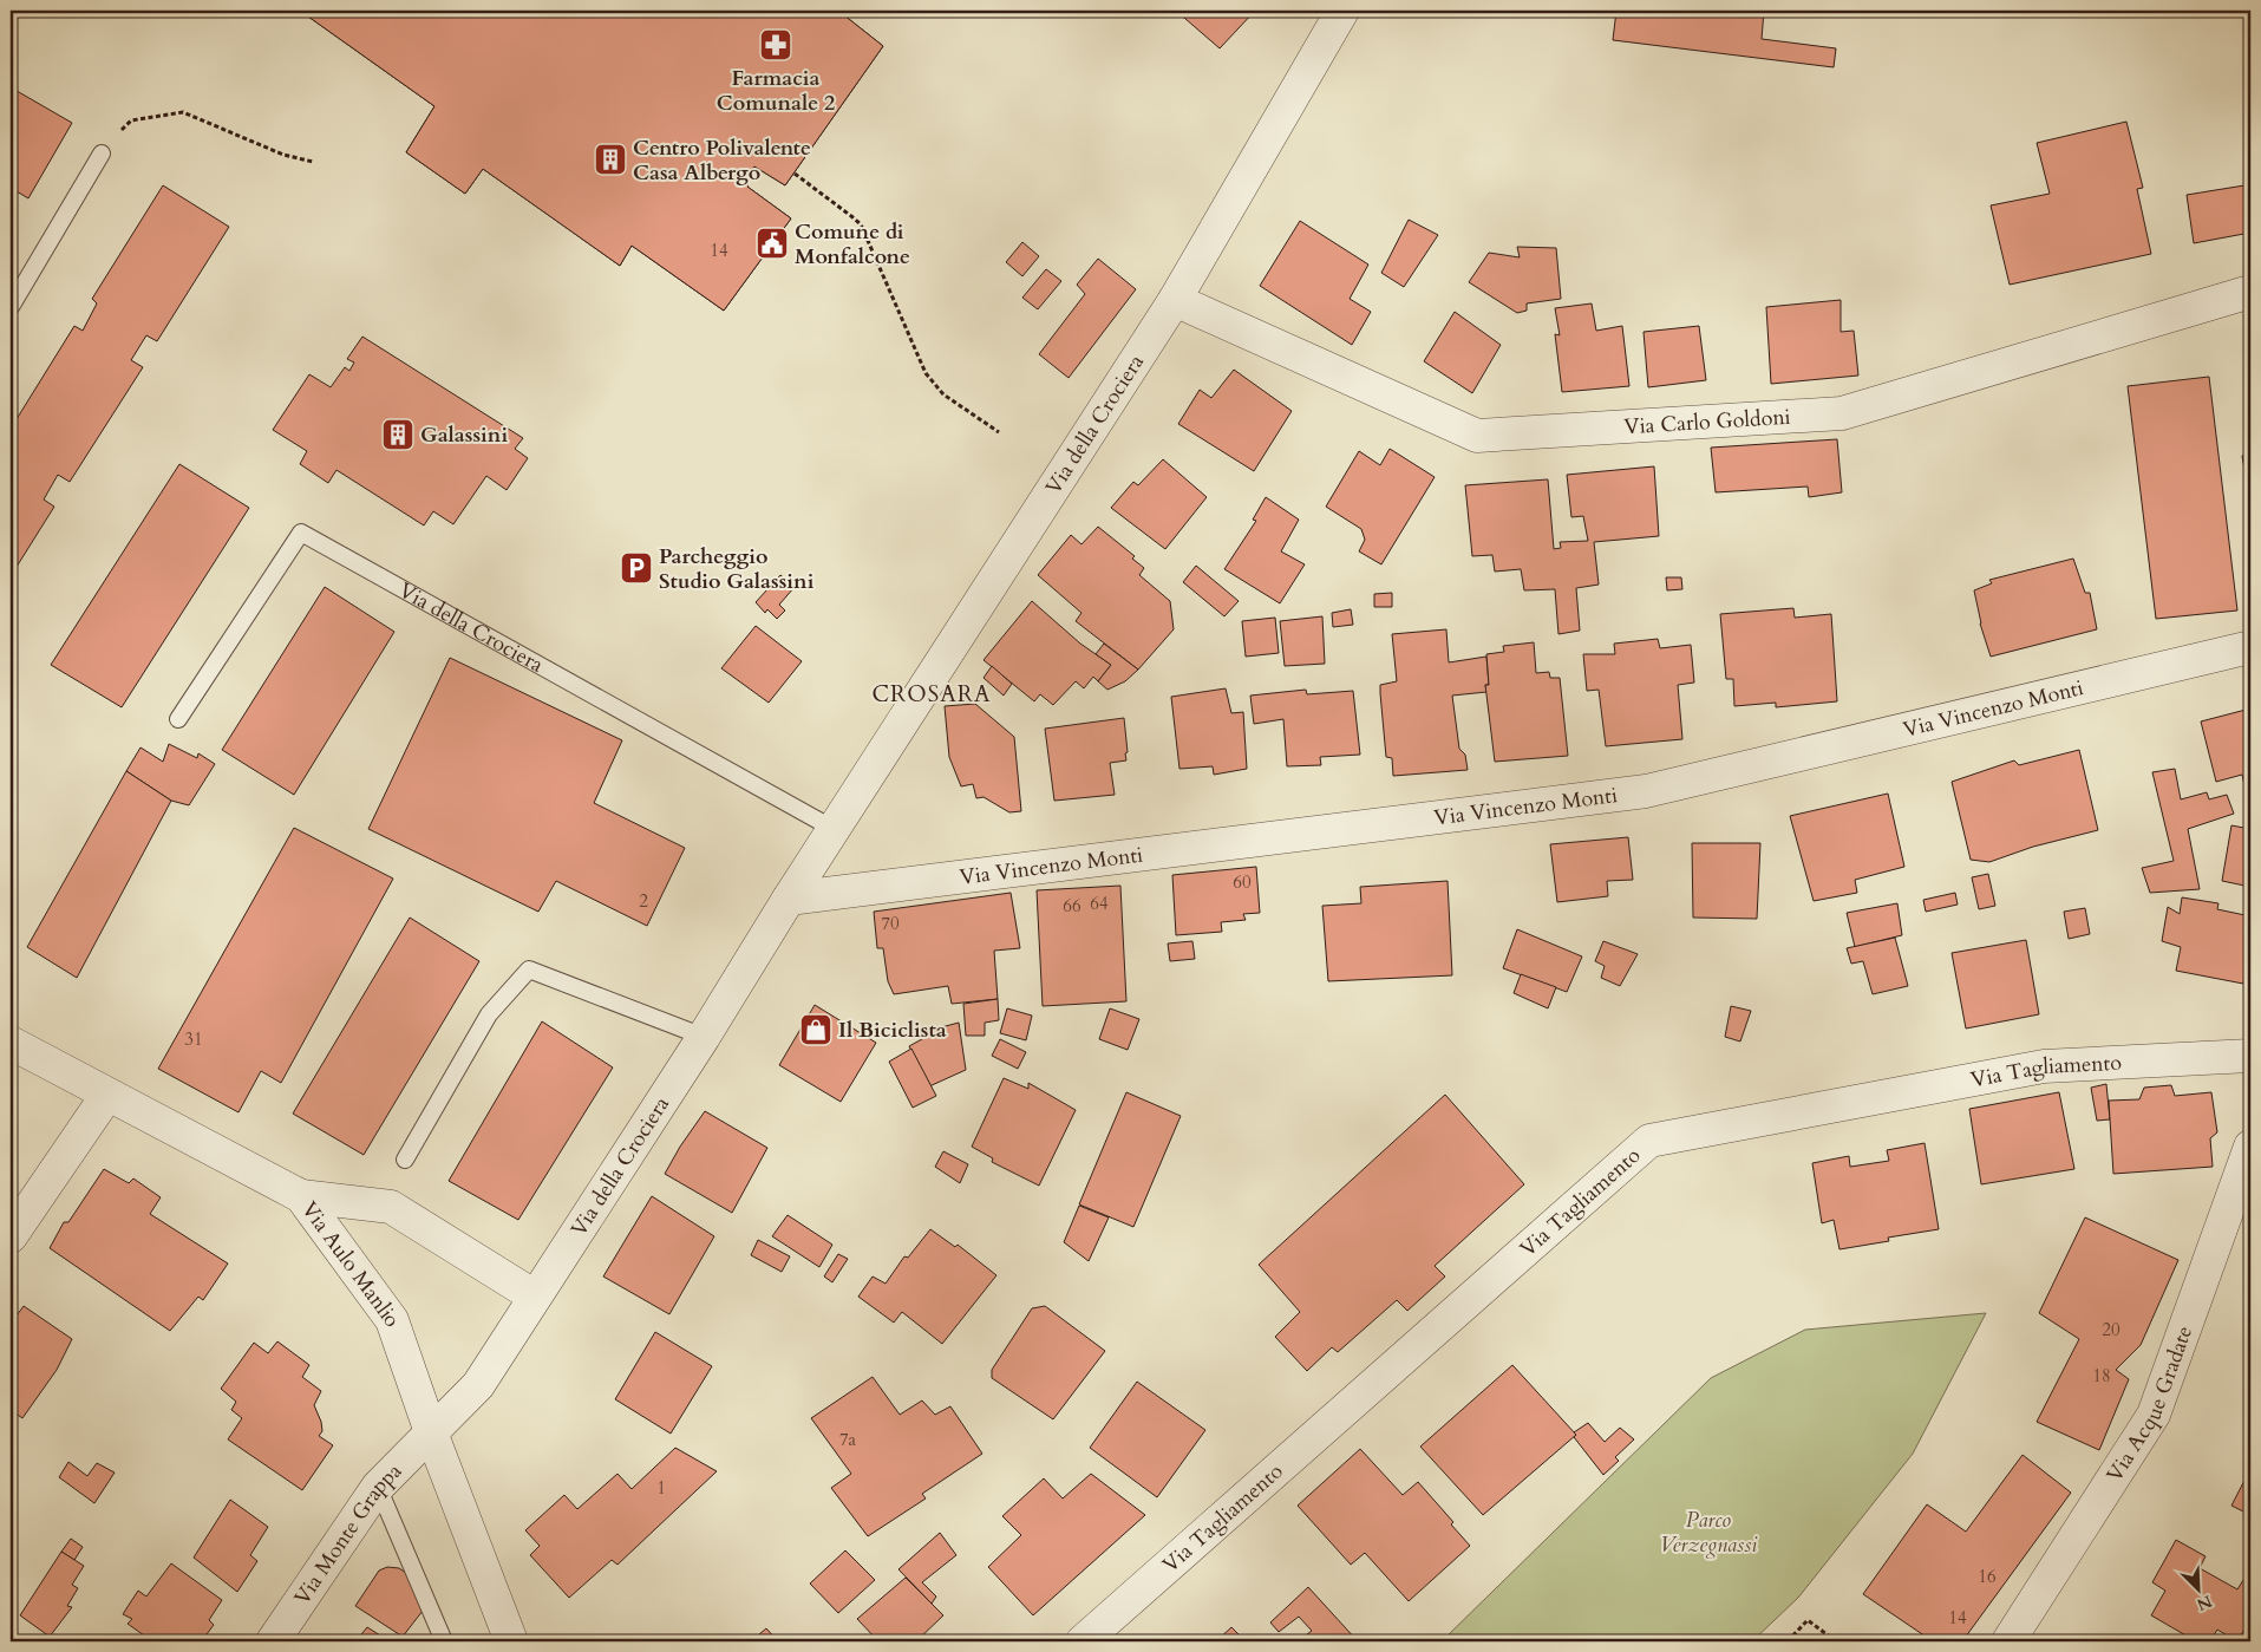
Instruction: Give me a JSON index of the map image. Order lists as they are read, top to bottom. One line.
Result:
{"streets":{"street":["Via Carlo Goldoni","Via della Crociera","Via Vincenzo Monti","Via Tagliamento","Via Aulo Manlio","Via Acque Gradate","Via Monte Grappa"]},"crossings":[["Via Carlo Goldoni","Via della Crociera"],["Via della Crociera","Via Vincenzo Monti"],["Via della Crociera","Via Aulo Manlio"],["Via della Crociera","Via Monte Grappa"],["Via Aulo Manlio","Via Monte Grappa"]],"districts":["CROSARA"],"parks":["Parco Verzegnassi"],"places":{"pharmacy":["Farmacia Comunale 2"],"building":["Centro Polivalente Casa Albergo","Galassini"],"public building":["Comune di Monfalcone"],"parking":["Parcheggio Studio Galassini"],"shop":["Il Biciclista"]},"house_numbers":["14","60","2","64","66","70","31","20","18","7a","1","16","14"],"north":"bottom right"}
